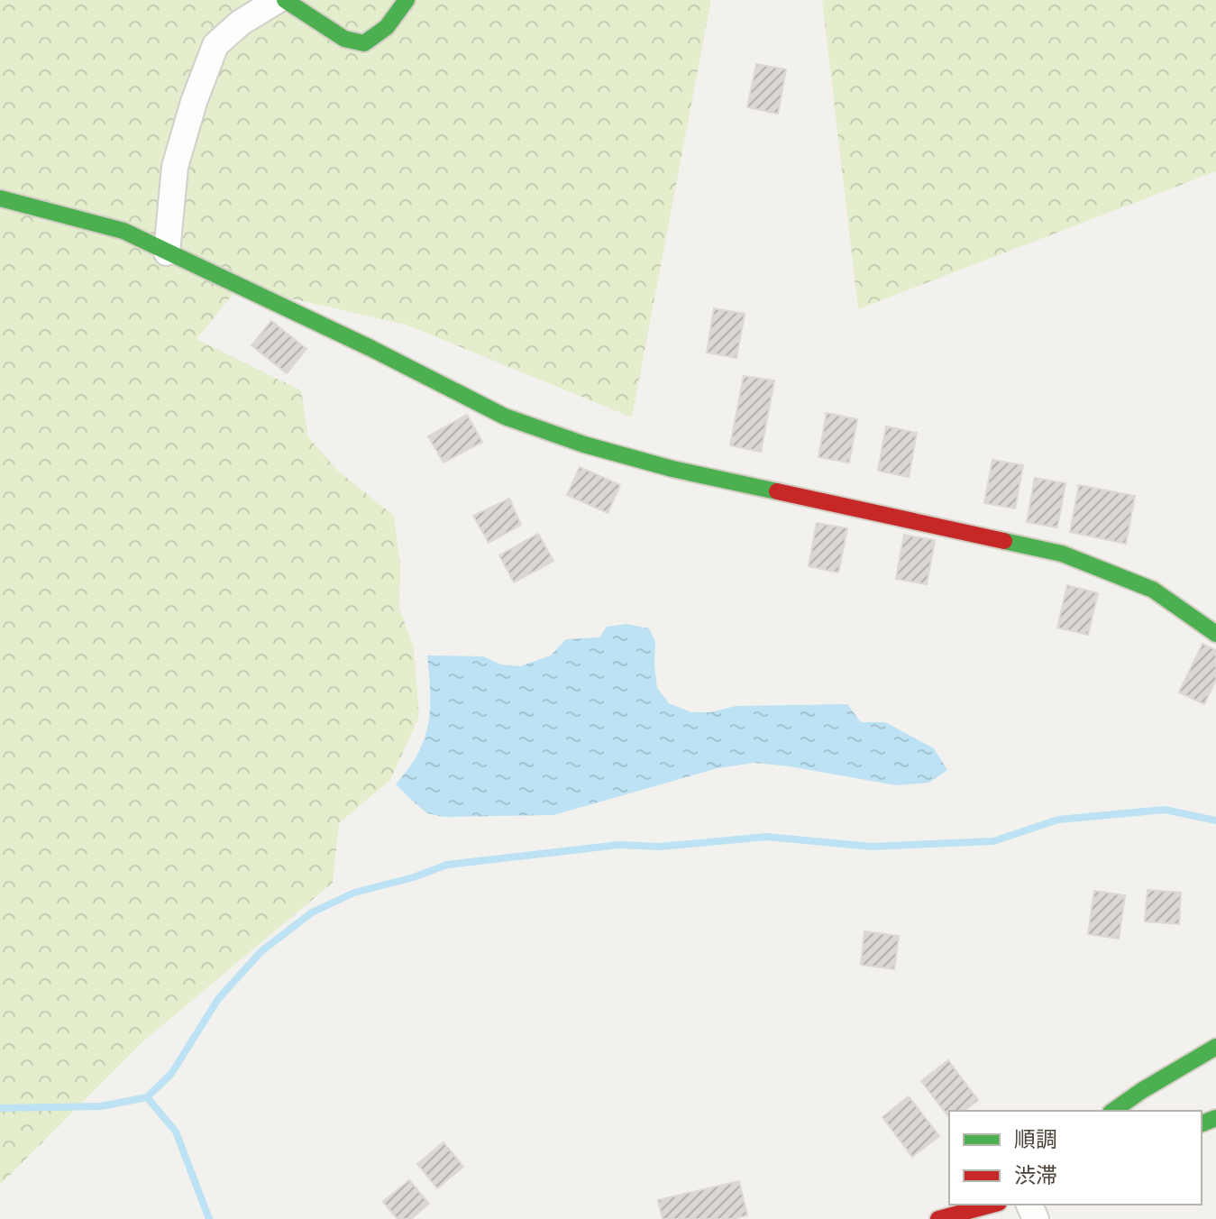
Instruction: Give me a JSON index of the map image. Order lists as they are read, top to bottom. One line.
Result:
{"legend":["順調","渋滞"]}
